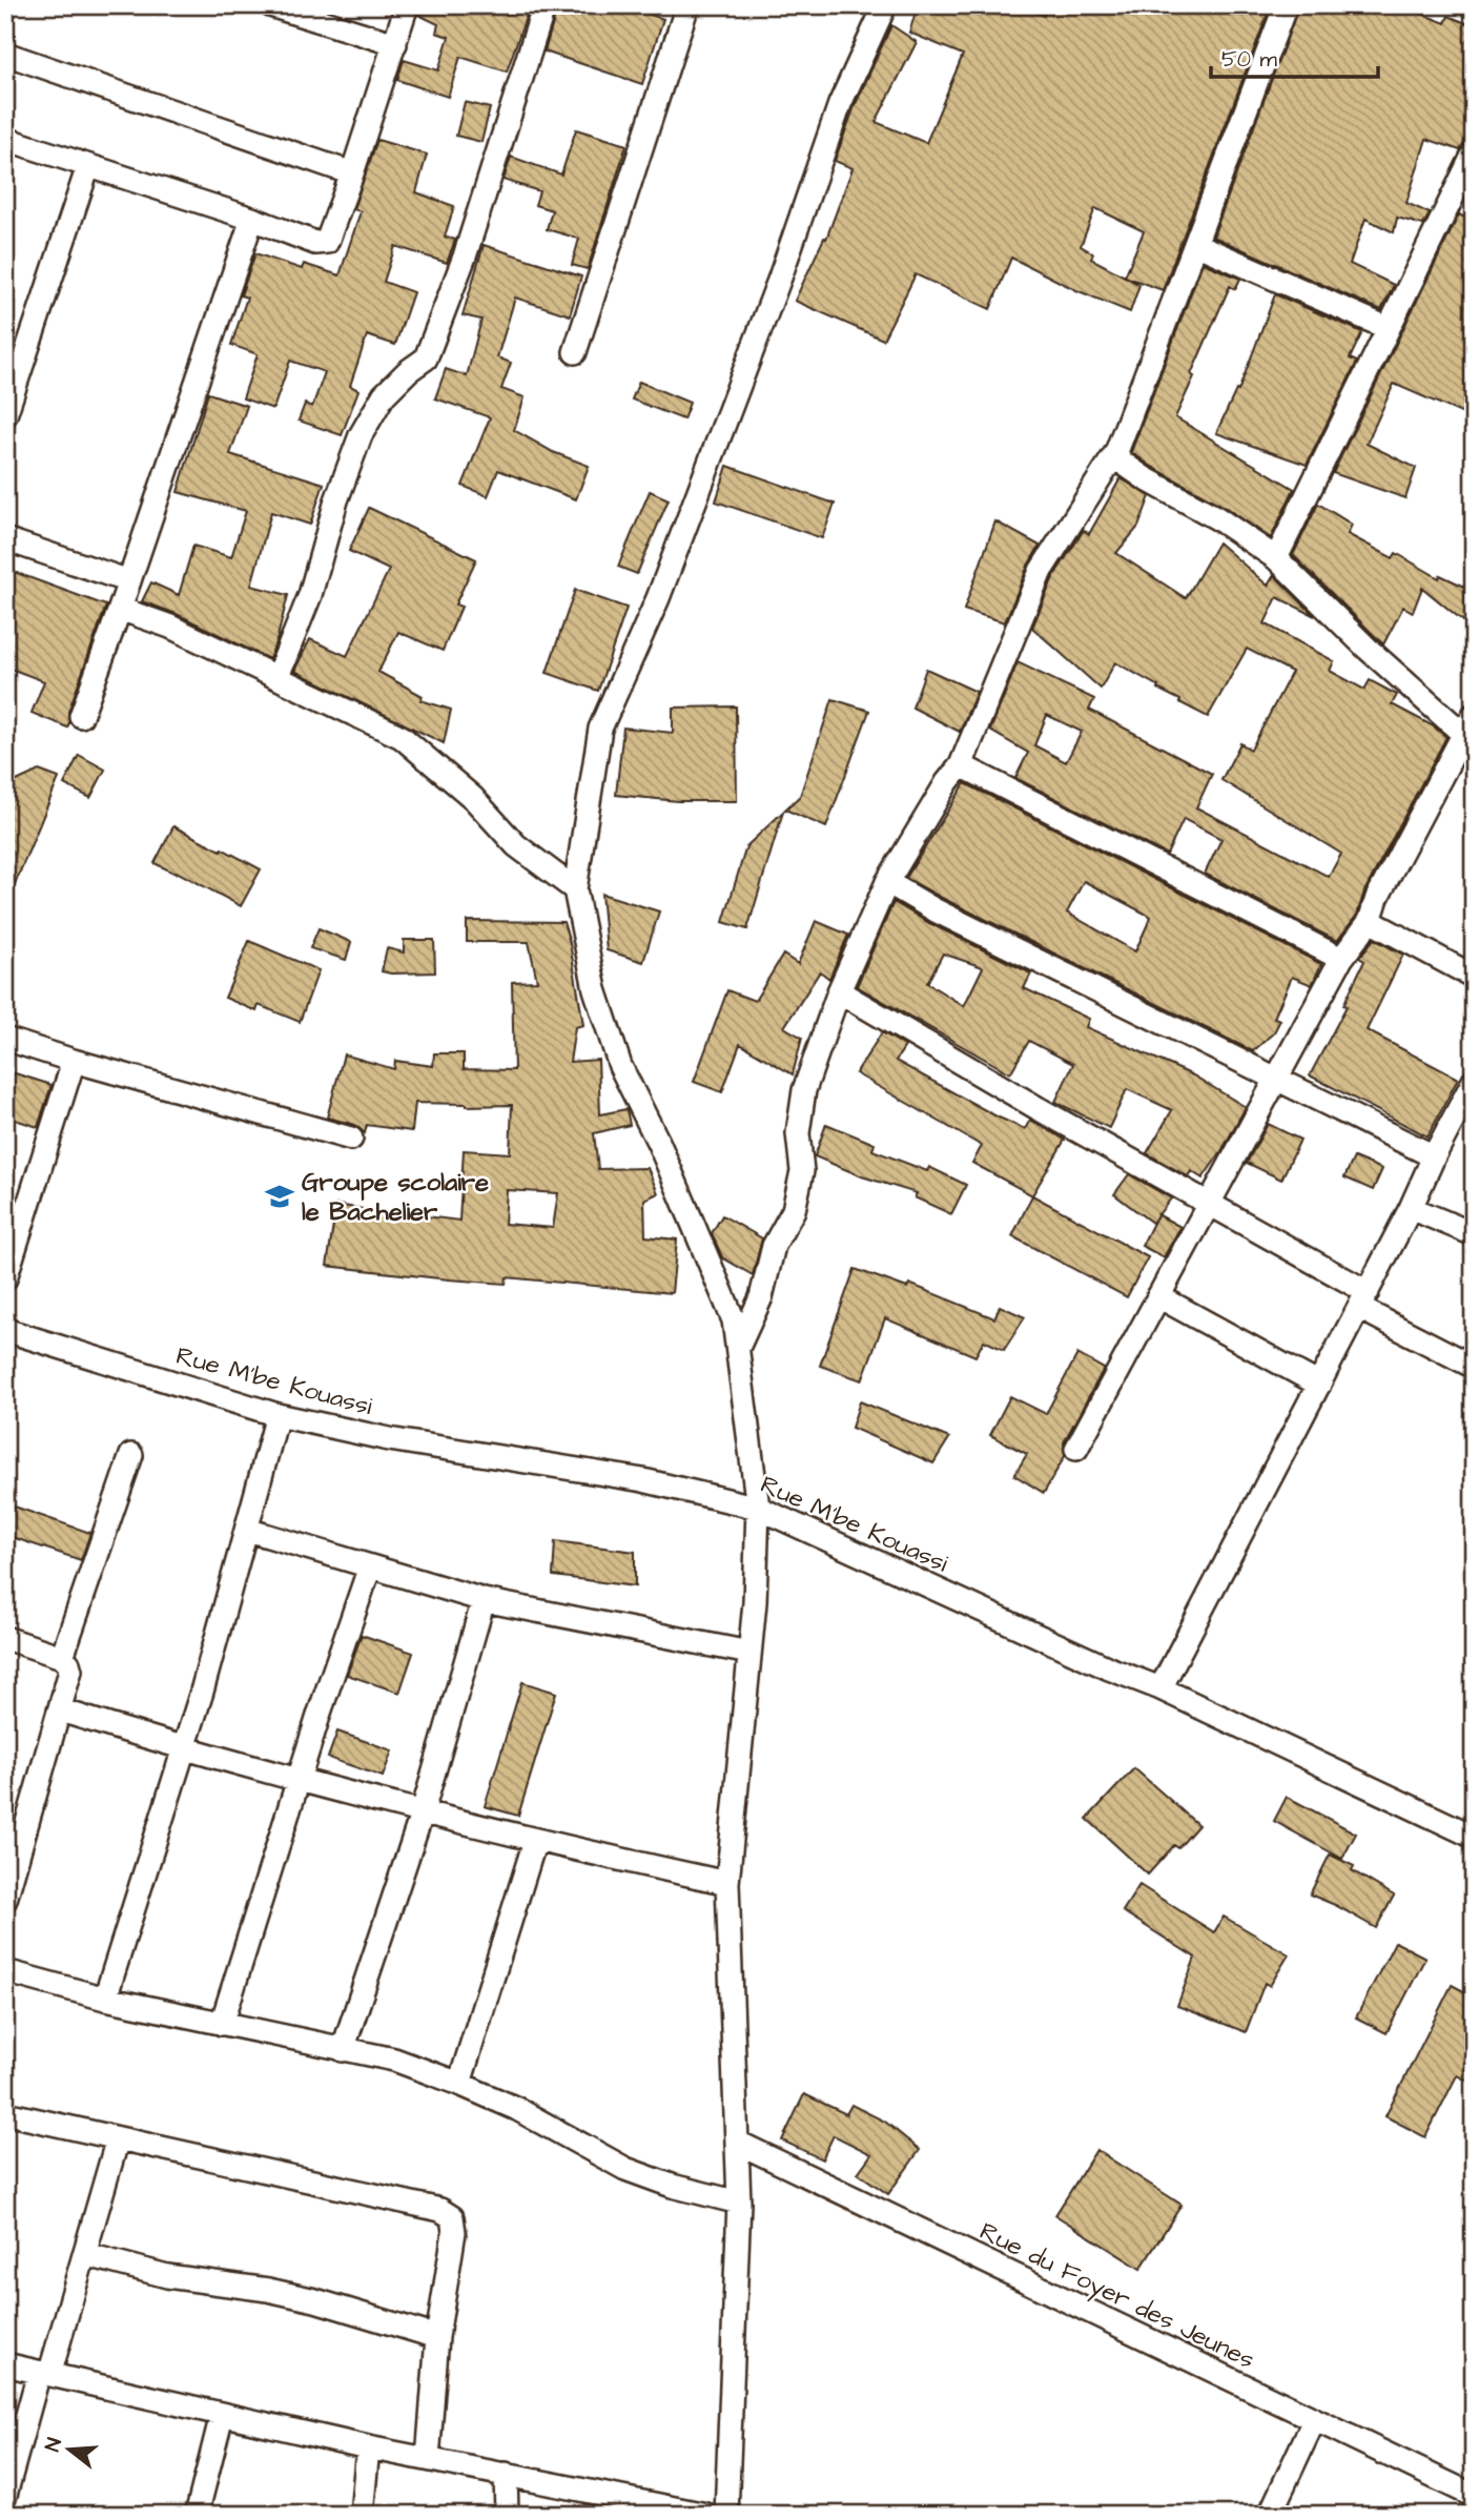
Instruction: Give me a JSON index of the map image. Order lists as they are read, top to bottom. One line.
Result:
{"streets":{"street":["Rue M'be Kouassi","Rue du Foyer des Jeunes"]},"places":{"school or university":["Groupe scolaire le Bachelier"]},"scale_bar":"50 m","north":"left"}
